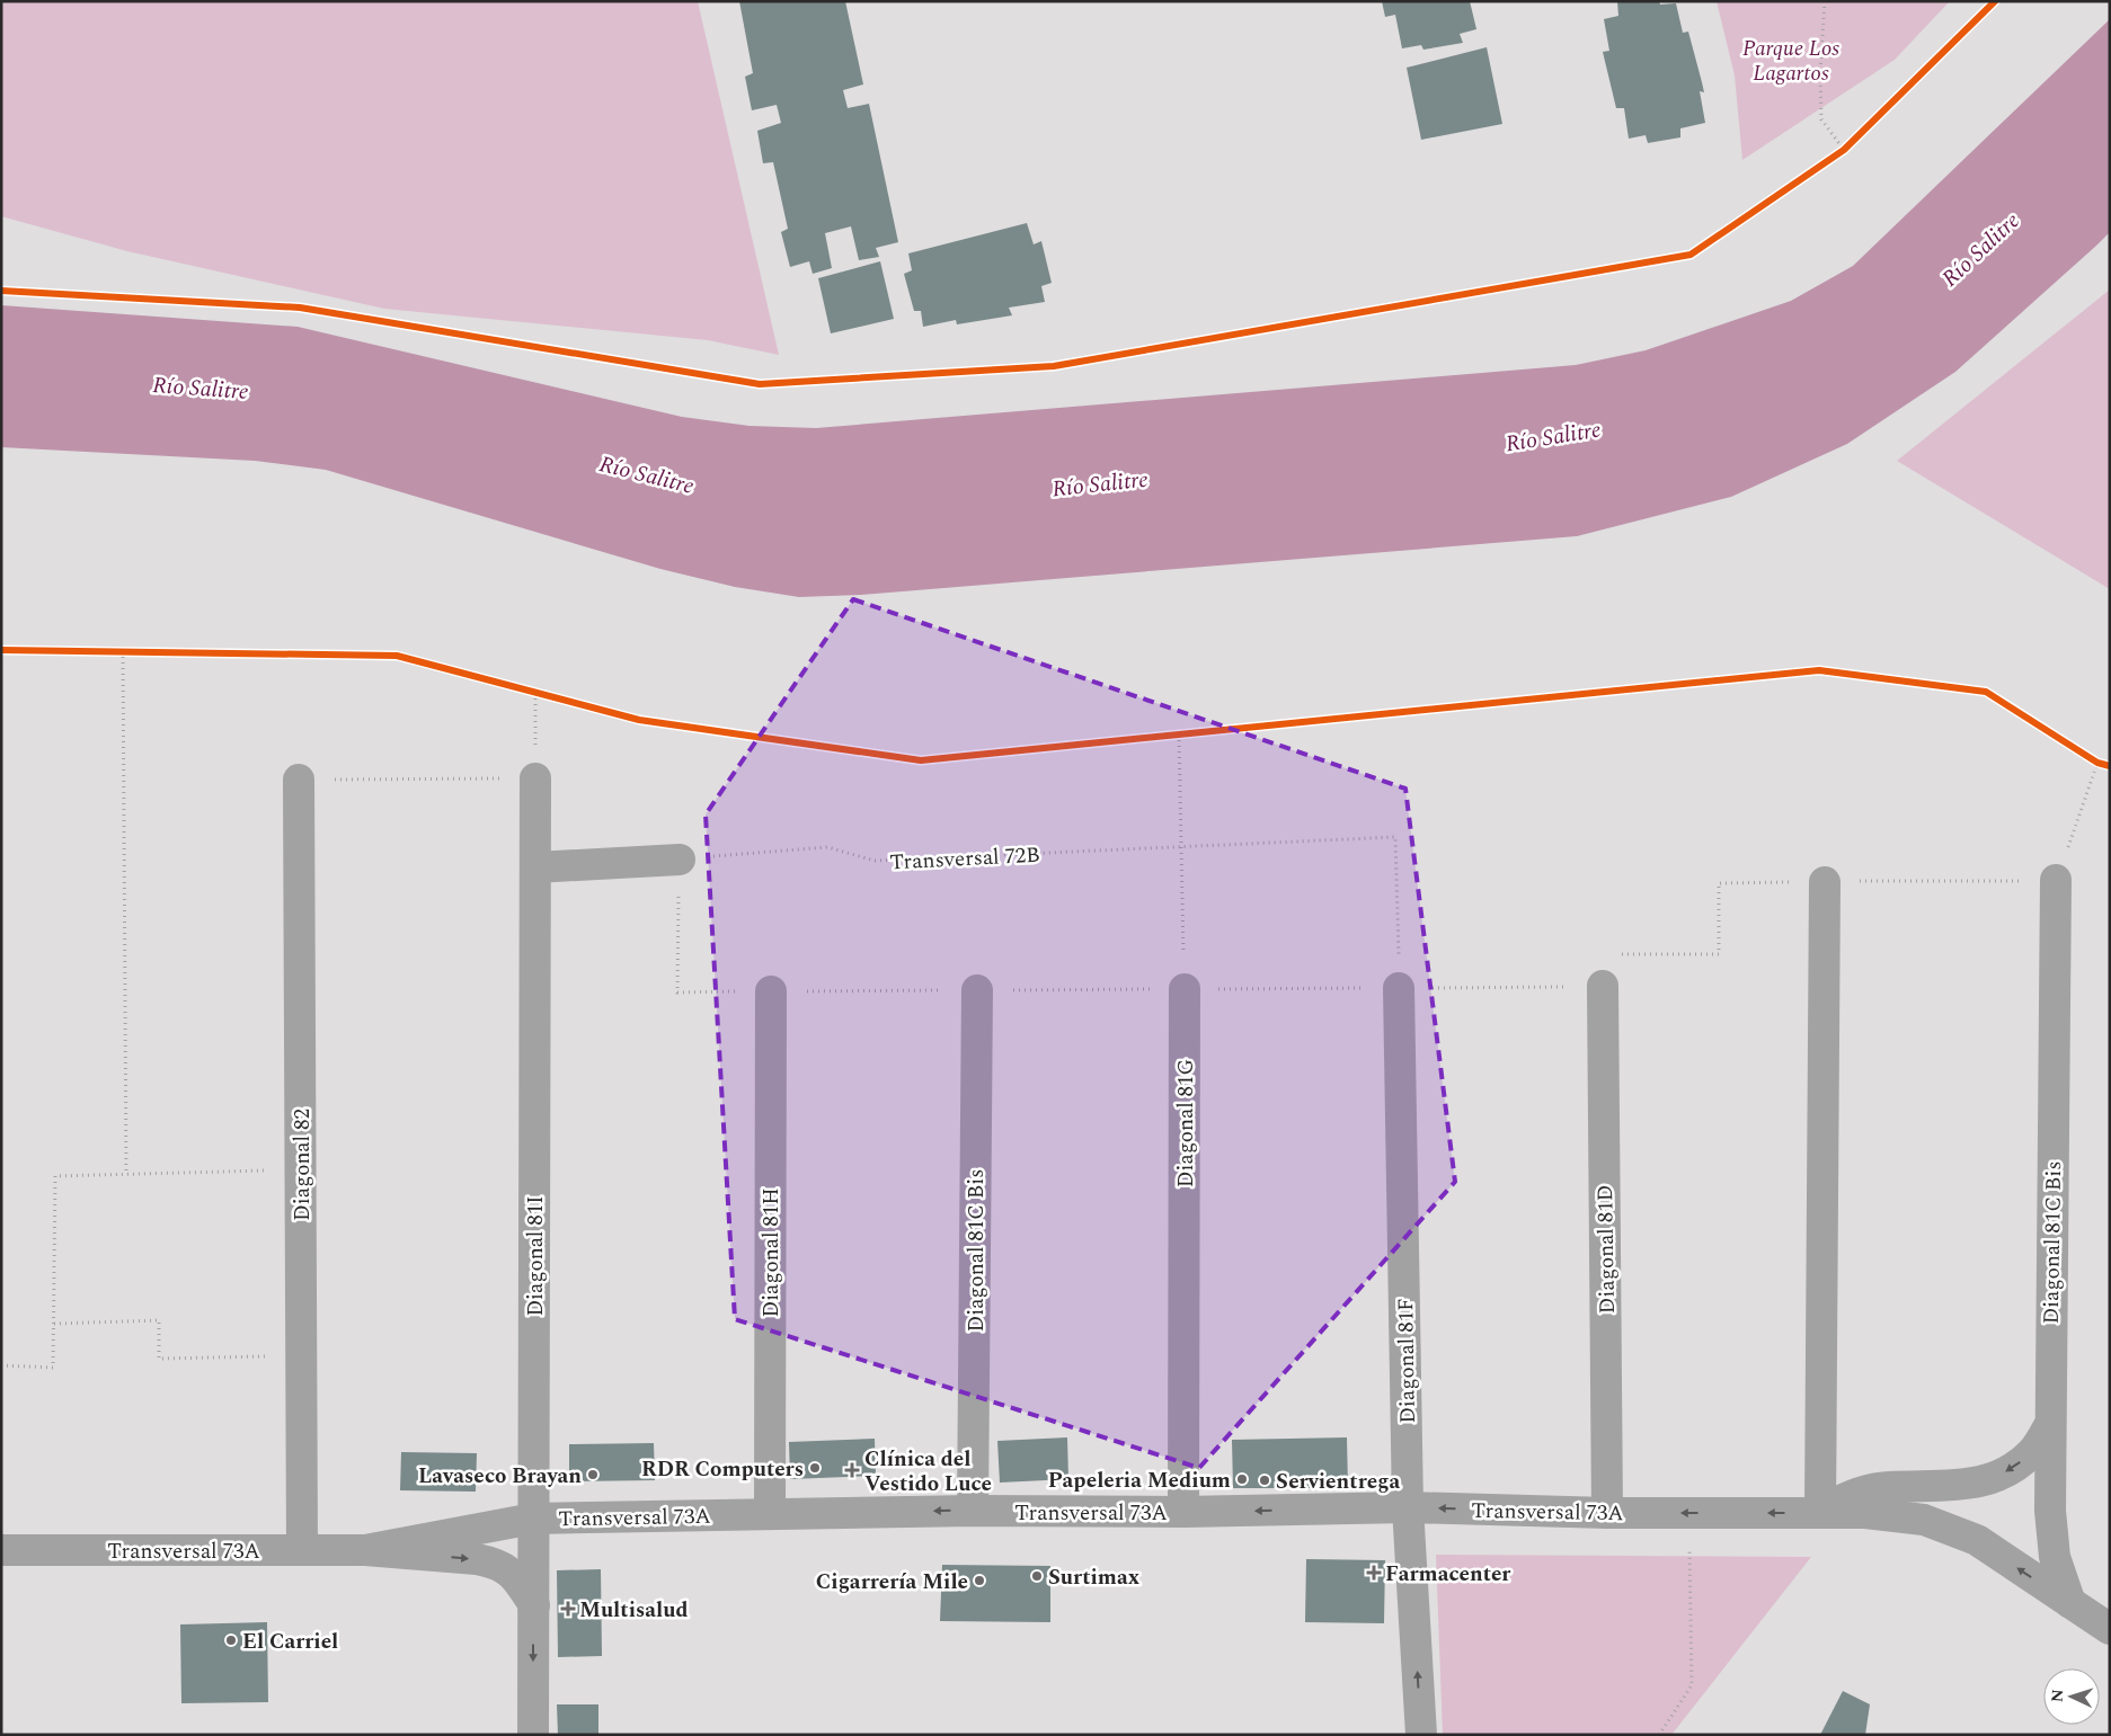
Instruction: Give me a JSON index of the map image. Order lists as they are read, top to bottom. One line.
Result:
{"streets":{"street":["Diagonal 81G","Diagonal 82","Diagonal 81C Bis","Diagonal 81D","Diagonal 81H","Diagonal 81I","Diagonal 81F","Transversal 73A"],"path":["Transversal 72B"]},"crossings":[["Transversal 72B","Diagonal 81F"],["Diagonal 81G","Transversal 73A"],["Diagonal 82","Transversal 73A"],["Diagonal 81C Bis","Transversal 73A"],["Diagonal 81D","Transversal 73A"],["Diagonal 81H","Transversal 73A"],["Diagonal 81I","Transversal 73A"],["Diagonal 81F","Transversal 73A"]],"water":["Río Salitre"],"parks":["Parque Los Lagartos"],"places":{"other":["RDR Computers","Lavaseco Brayan","Papeleria Medium","Servientrega","Surtimax","Cigarrería Mile","El Carriel"],"health":["Clínica del Vestido Luce","Farmacenter","Multisalud"]},"north":"left"}
